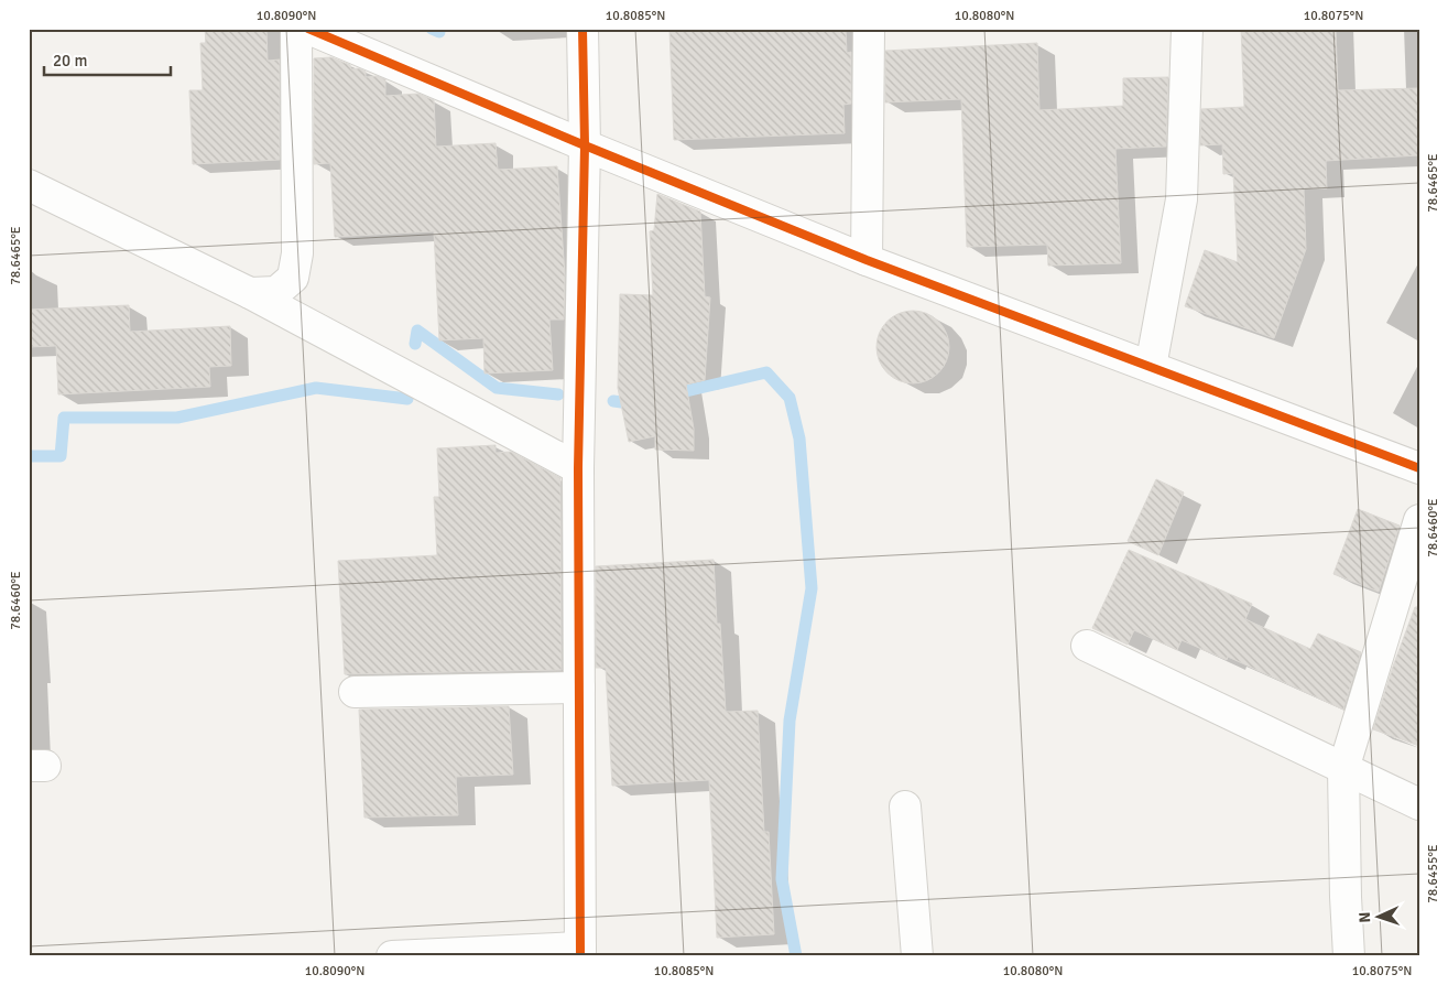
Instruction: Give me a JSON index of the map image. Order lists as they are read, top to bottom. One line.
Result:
{"scale_bar":"20 m","north":"left","coordinates":["10.8090°N","10.8085°N","10.8080°N","10.8075°N","78.6465°E","78.6460°E","78.6455°E"]}
